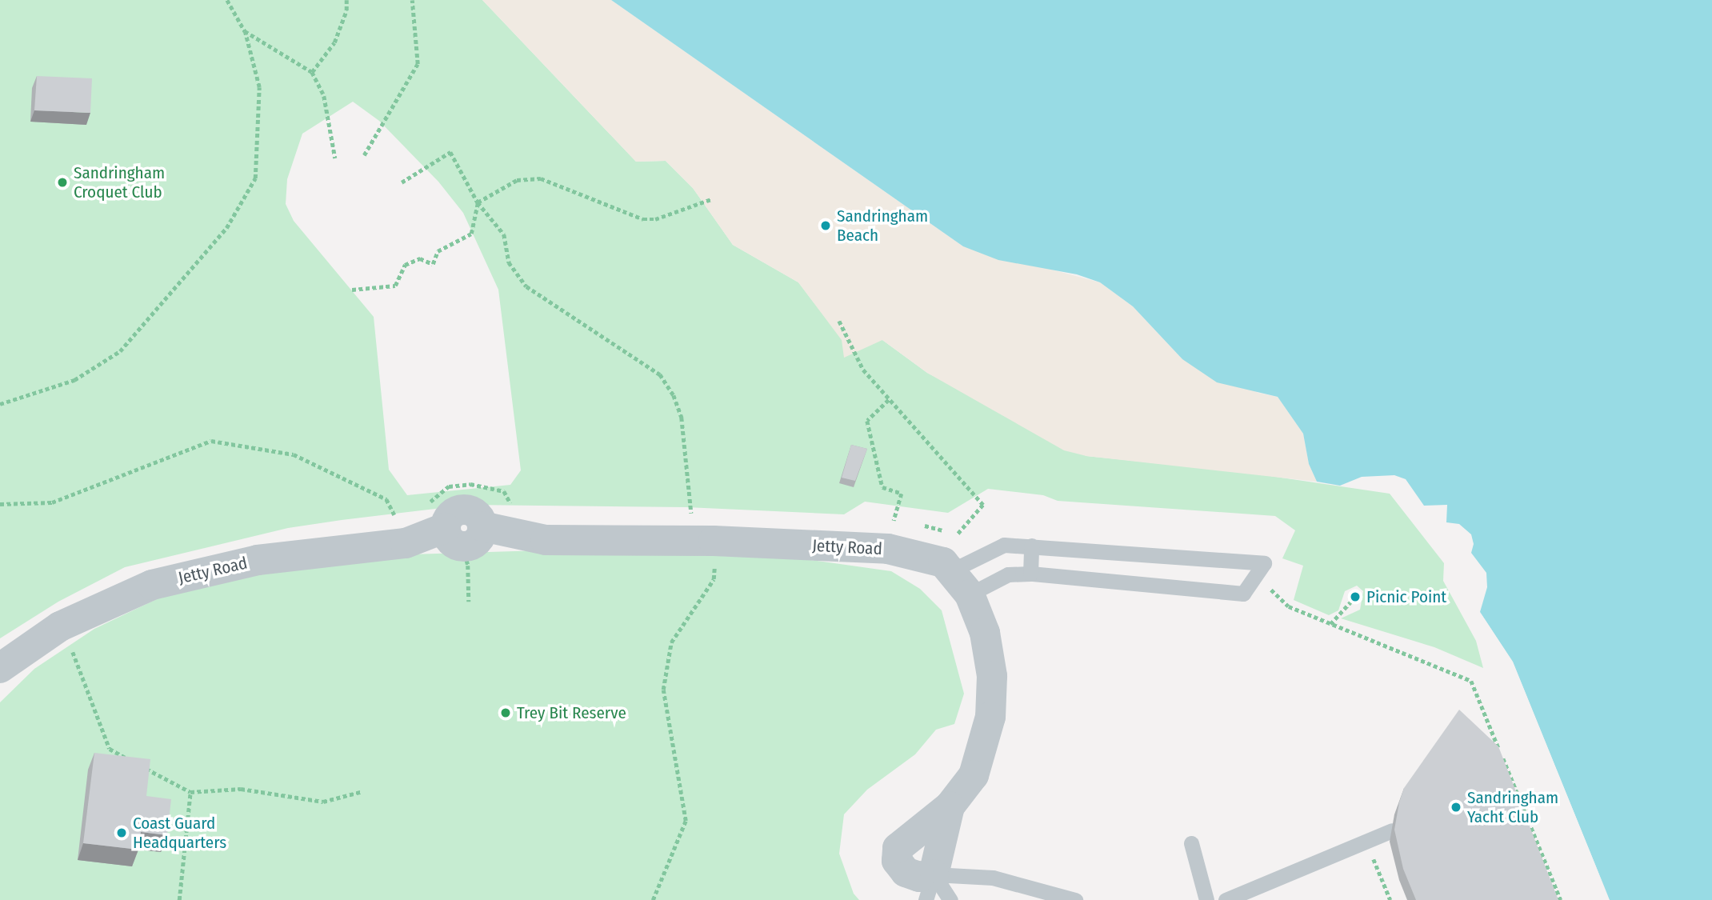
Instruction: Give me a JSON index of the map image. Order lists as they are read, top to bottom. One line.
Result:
{"streets":{"street":["Jetty Road"]},"places":["Sandringham Croquet Club","Sandringham Beach","Picnic Point","Trey Bit Reserve","Sandringham Yacht Club","Coast Guard Headquarters"]}
